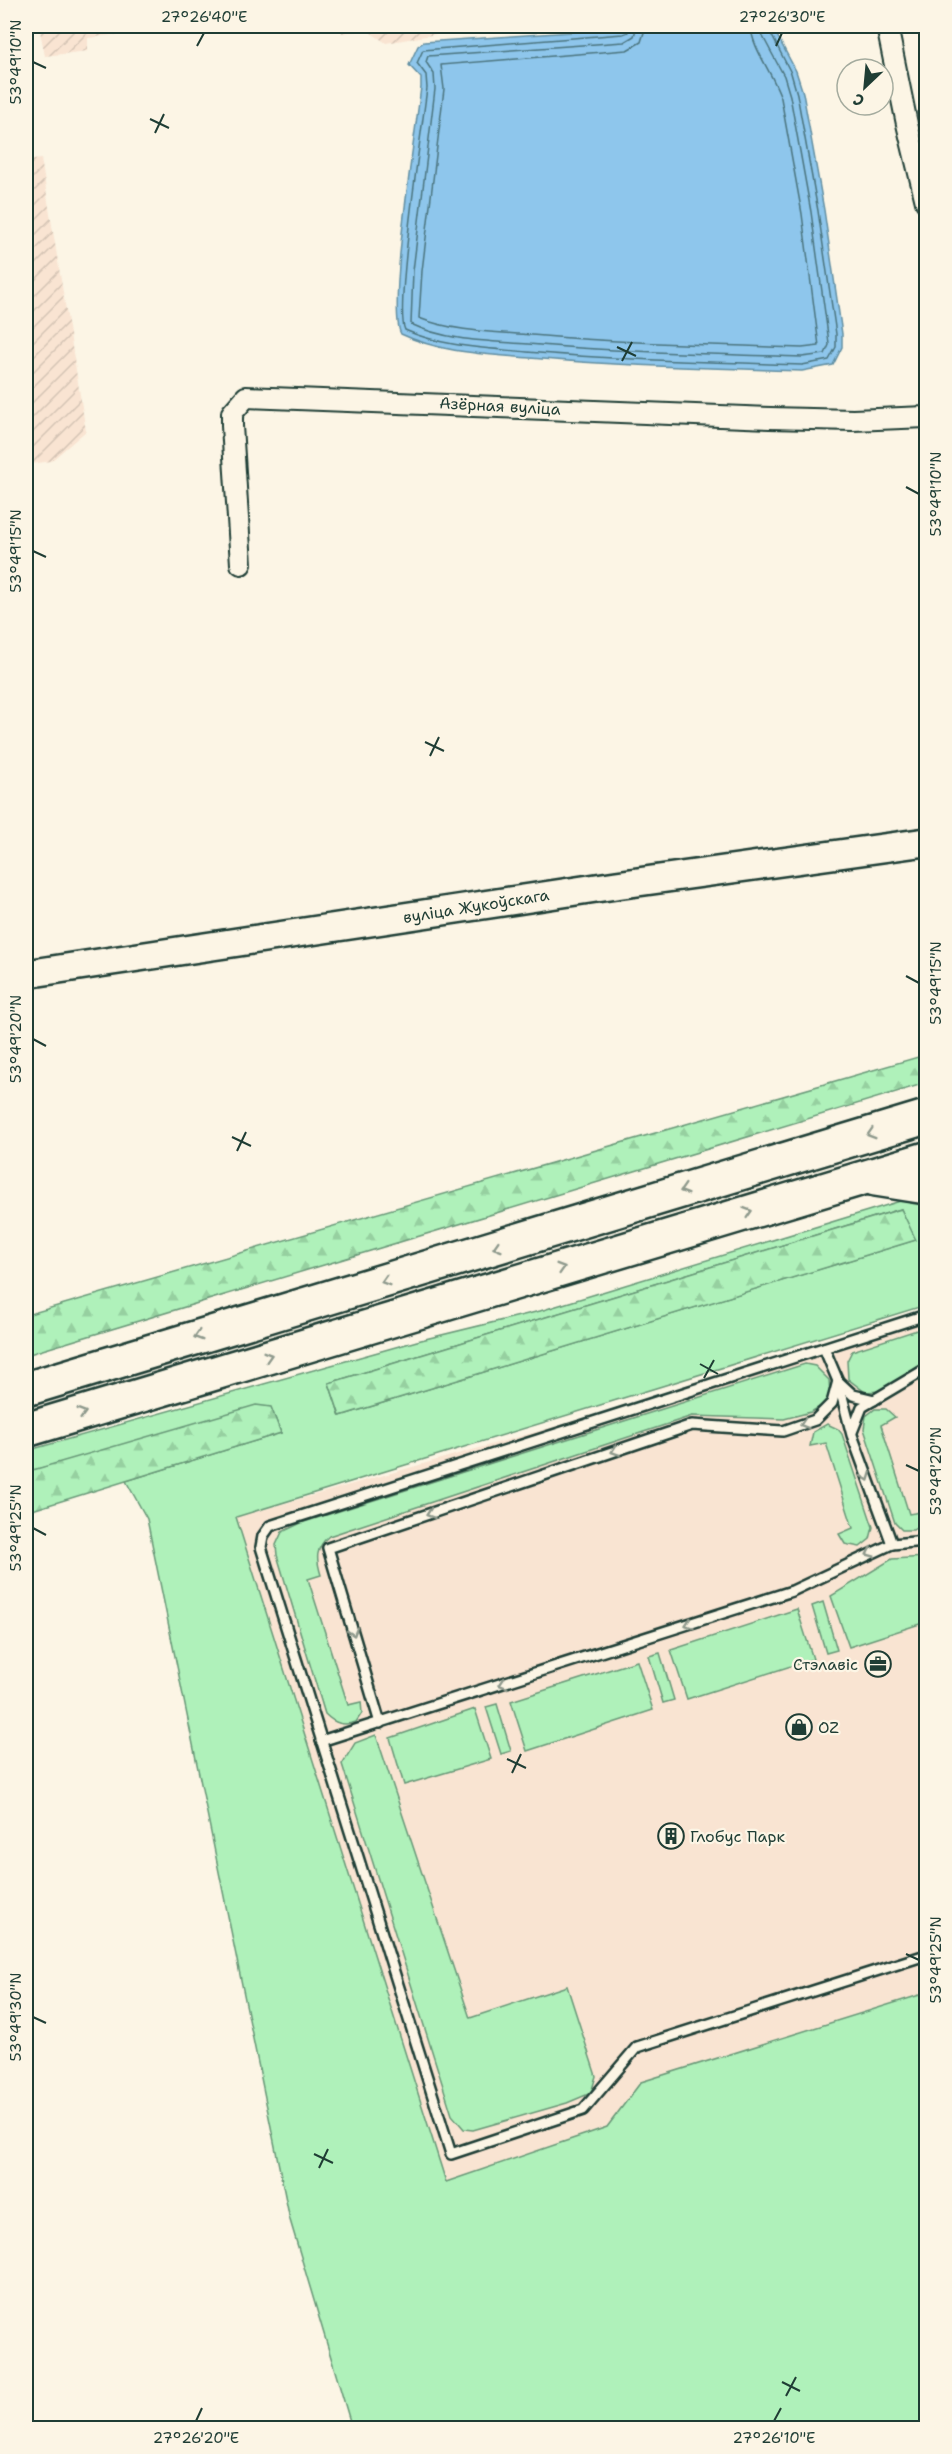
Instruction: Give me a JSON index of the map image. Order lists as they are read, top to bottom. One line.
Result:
{"streets":{"street":["Азёрная вуліца","вуліца Жукоўскага"]},"places":{"office":["Стэлавіс"],"shop":["OZ"],"building":["Глобус Парк"]},"north":"bottom left","coordinates":["27°26'40\"E","27°26'30\"E","53°49'10\"N","53°49'15\"N","53°49'20\"N","53°49'25\"N","53°49'30\"N","27°26'20\"E","27°26'10\"E"]}
